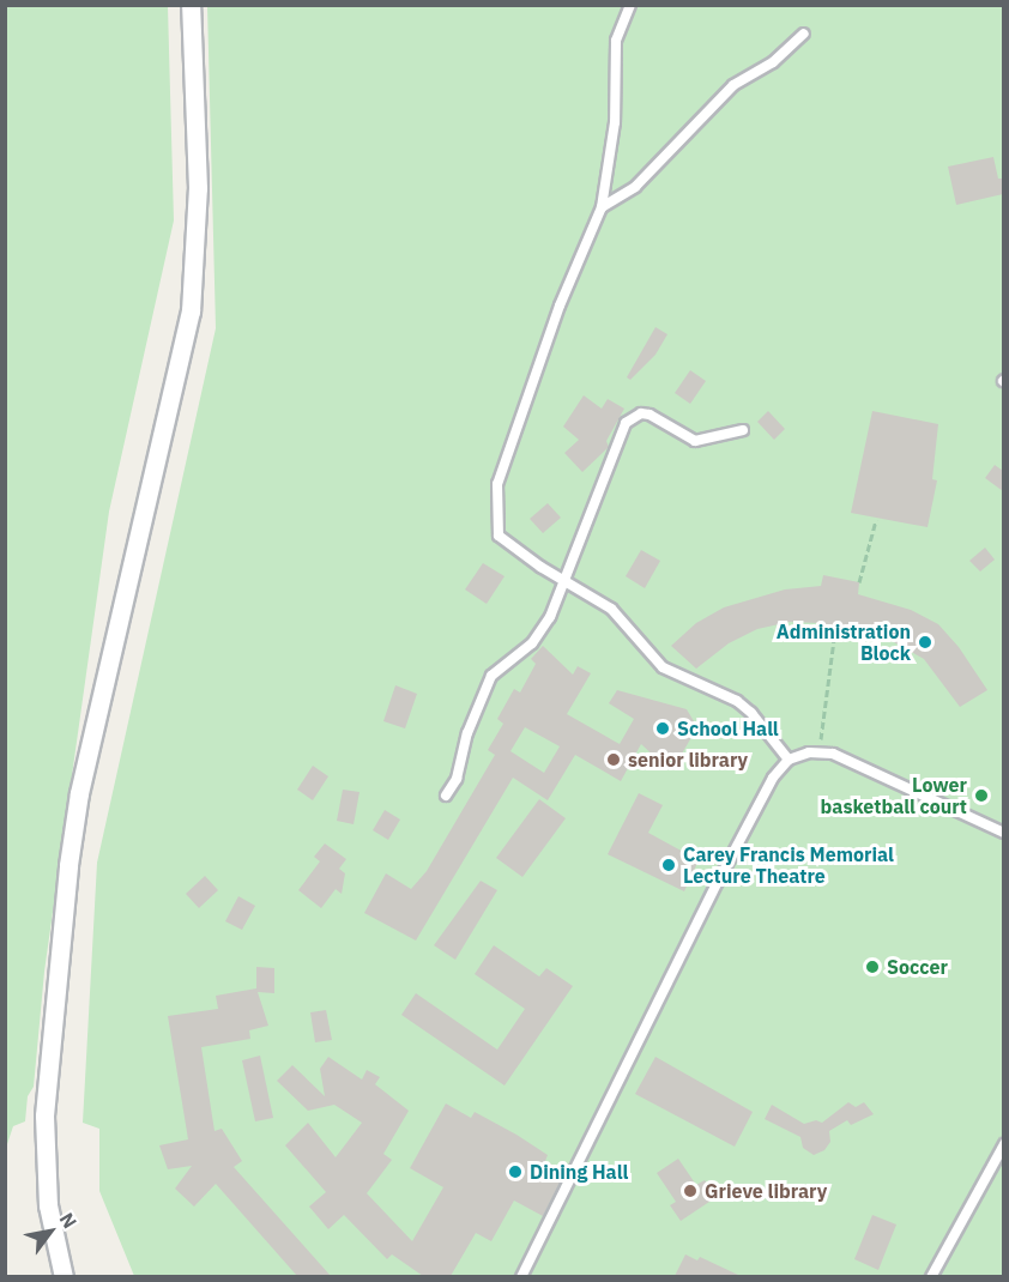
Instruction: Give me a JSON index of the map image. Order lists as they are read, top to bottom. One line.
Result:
{"places":["Administration Block","School Hall","senior library","Lower basketball court","Carey Francis Memorial Lecture Theatre","Soccer","Dining Hall","Grieve library"],"north":"top right"}
